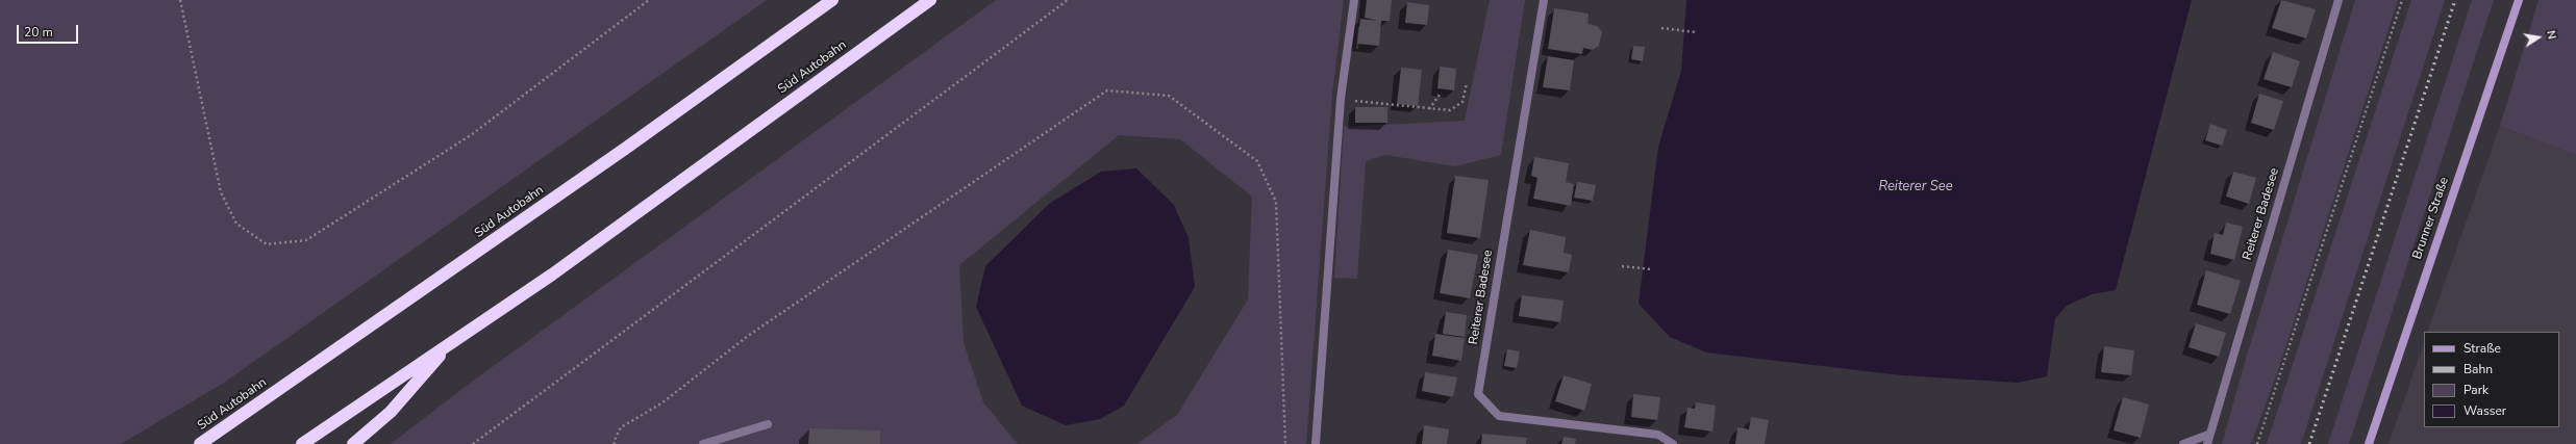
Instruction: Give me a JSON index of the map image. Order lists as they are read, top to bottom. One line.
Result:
{"streets":{"highway":["Süd Autobahn"],"main road":["Brunner Straße"],"street":["Reiterer Badesee"]},"water":["Reiterer See"],"legend":["Straße","Bahn","Park","Wasser"],"scale_bar":"20 m","north":"right"}
